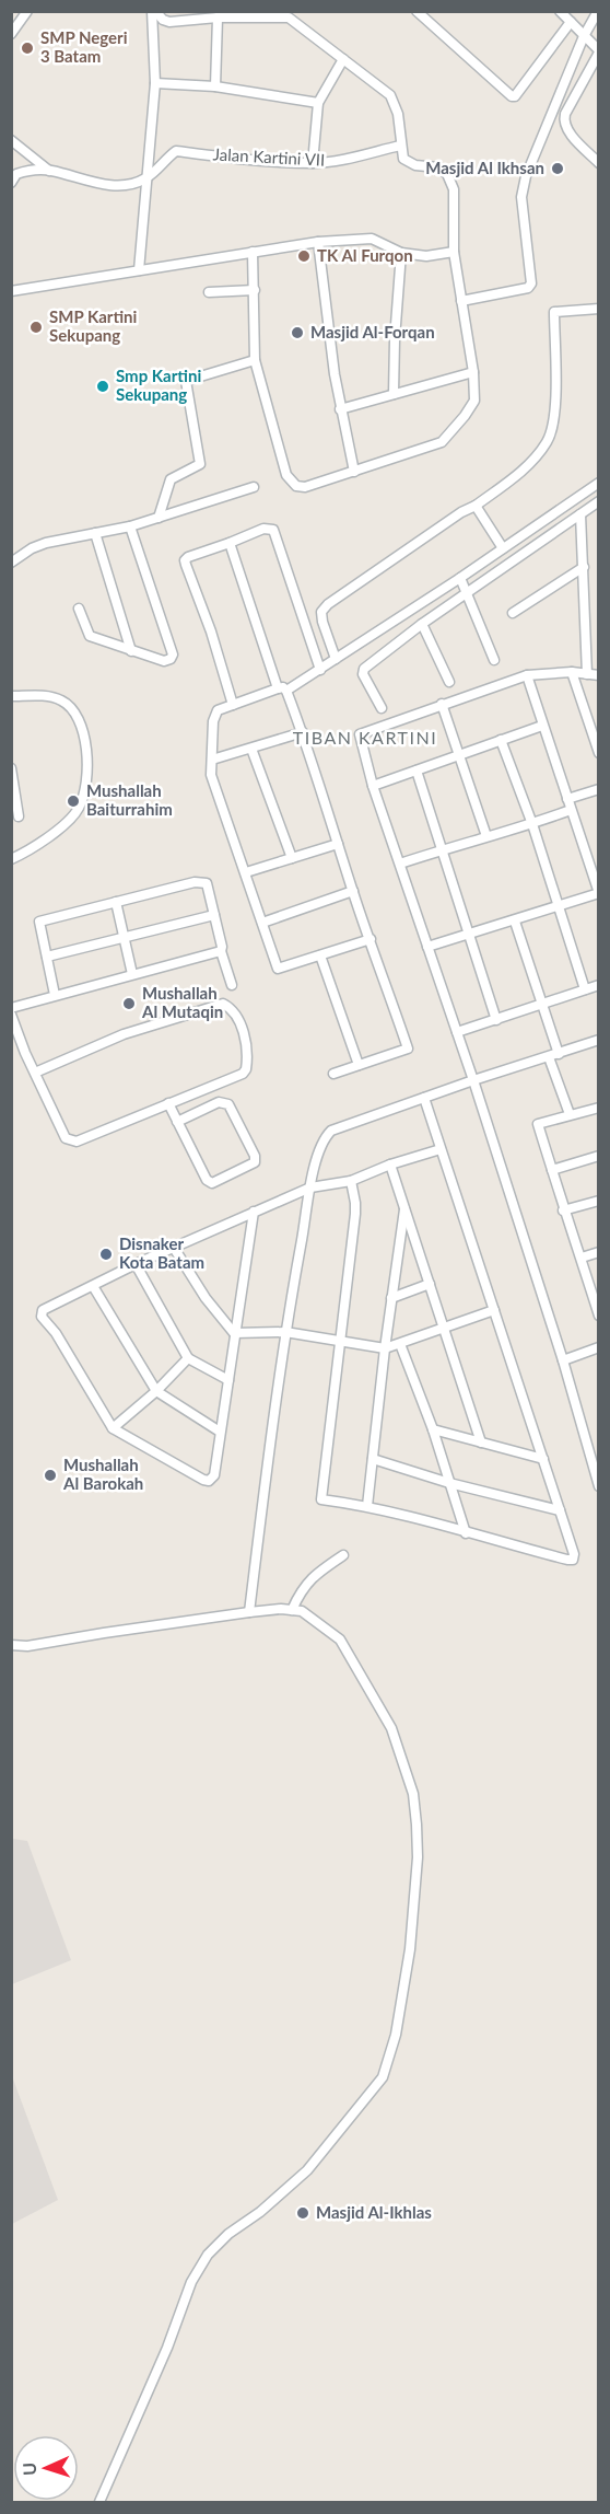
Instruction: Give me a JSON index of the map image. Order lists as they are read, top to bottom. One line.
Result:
{"streets":{"street":["Jalan Kartini VII"]},"districts":["TIBAN KARTINI"],"places":["SMP Negeri 3 Batam","Masjid Al Ikhsan","TK Al Furqon","SMP Kartini Sekupang","Masjid Al-Forqan","Smp Kartini Sekupang","Mushallah Baiturrahim","Mushallah Al Mutaqin","Disnaker Kota Batam","Mushallah Al Barokah","Masjid Al-Ikhlas"],"north":"left"}
